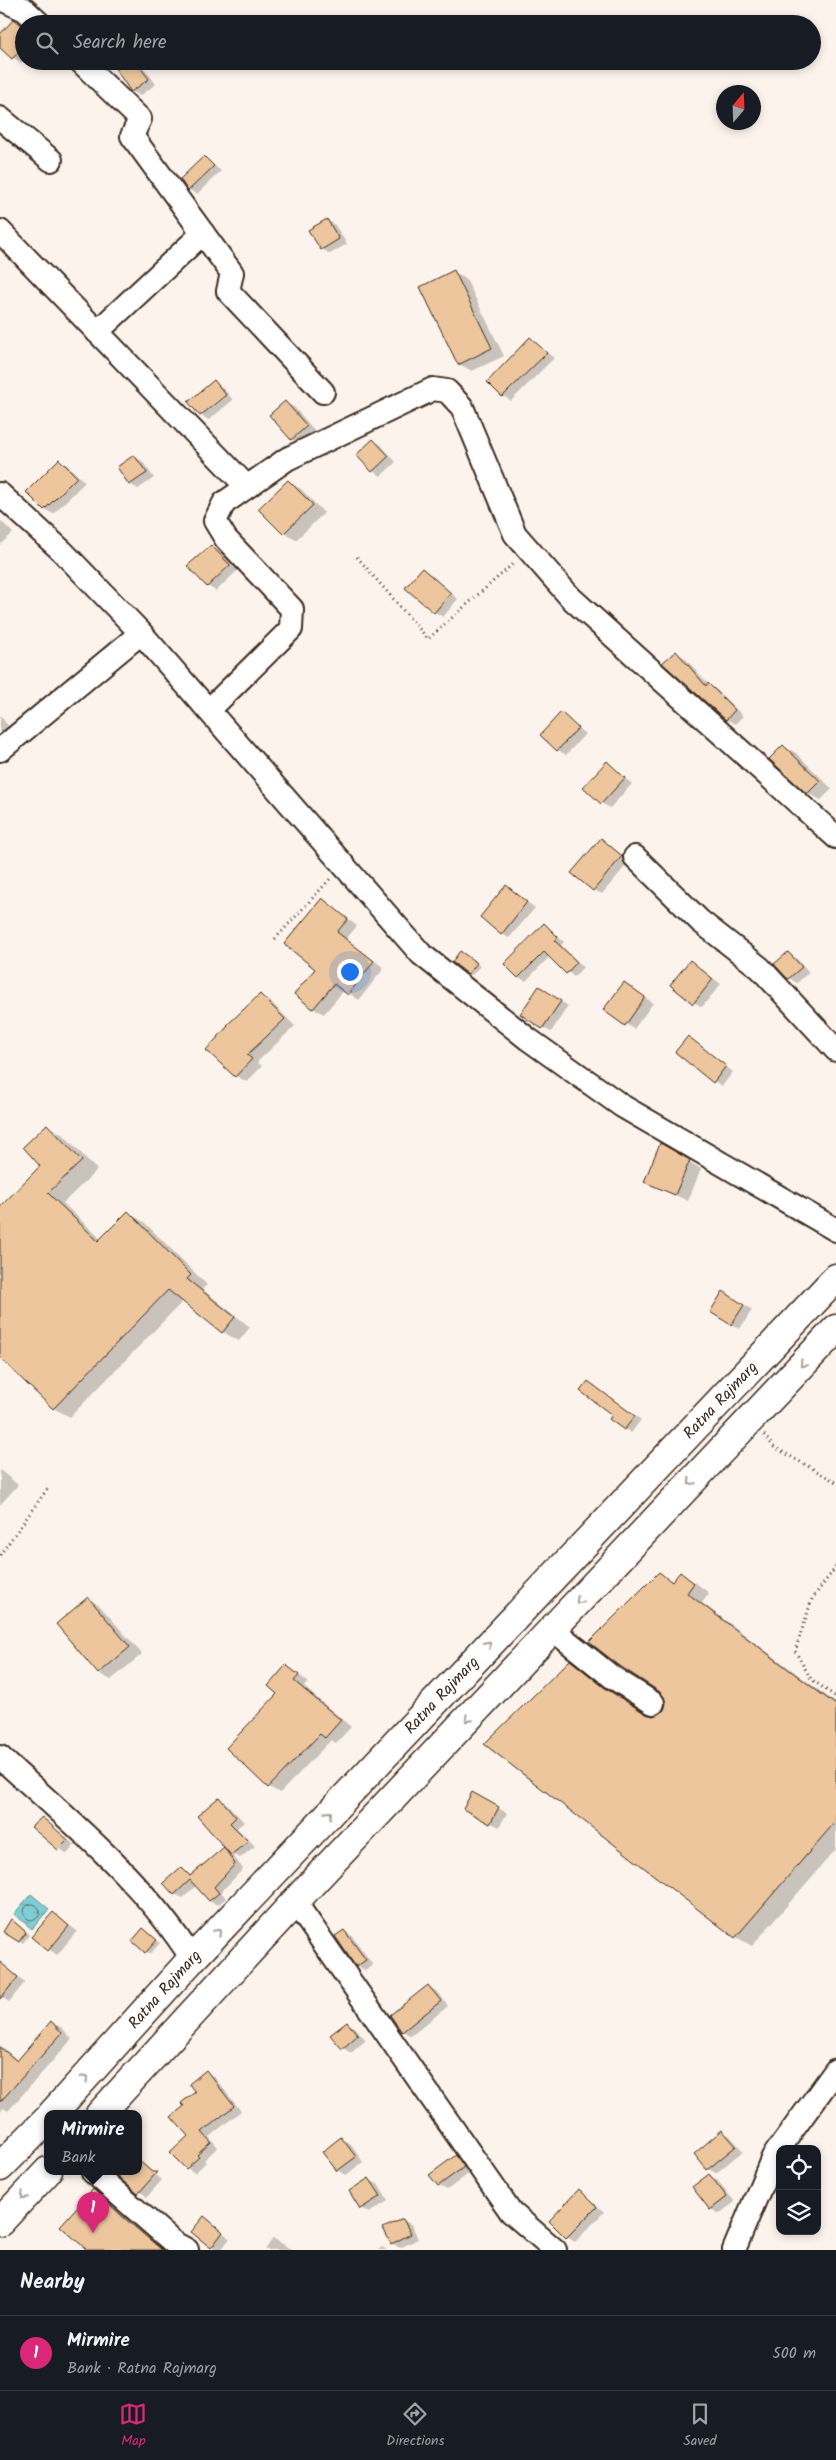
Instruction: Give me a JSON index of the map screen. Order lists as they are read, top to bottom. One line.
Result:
{"streets":{"highway":["Ratna Rajmarg"]},"north":"top","page":{"search":"Search here","popup":["Mirmire","Bank"],"pins":"1","heading":"Nearby","list":[{"mark":"1","name":"Mirmire","note":"Bank · Ratna Rajmarg","value":"500 m"}],"nav":["Map","Directions","Saved"]}}
